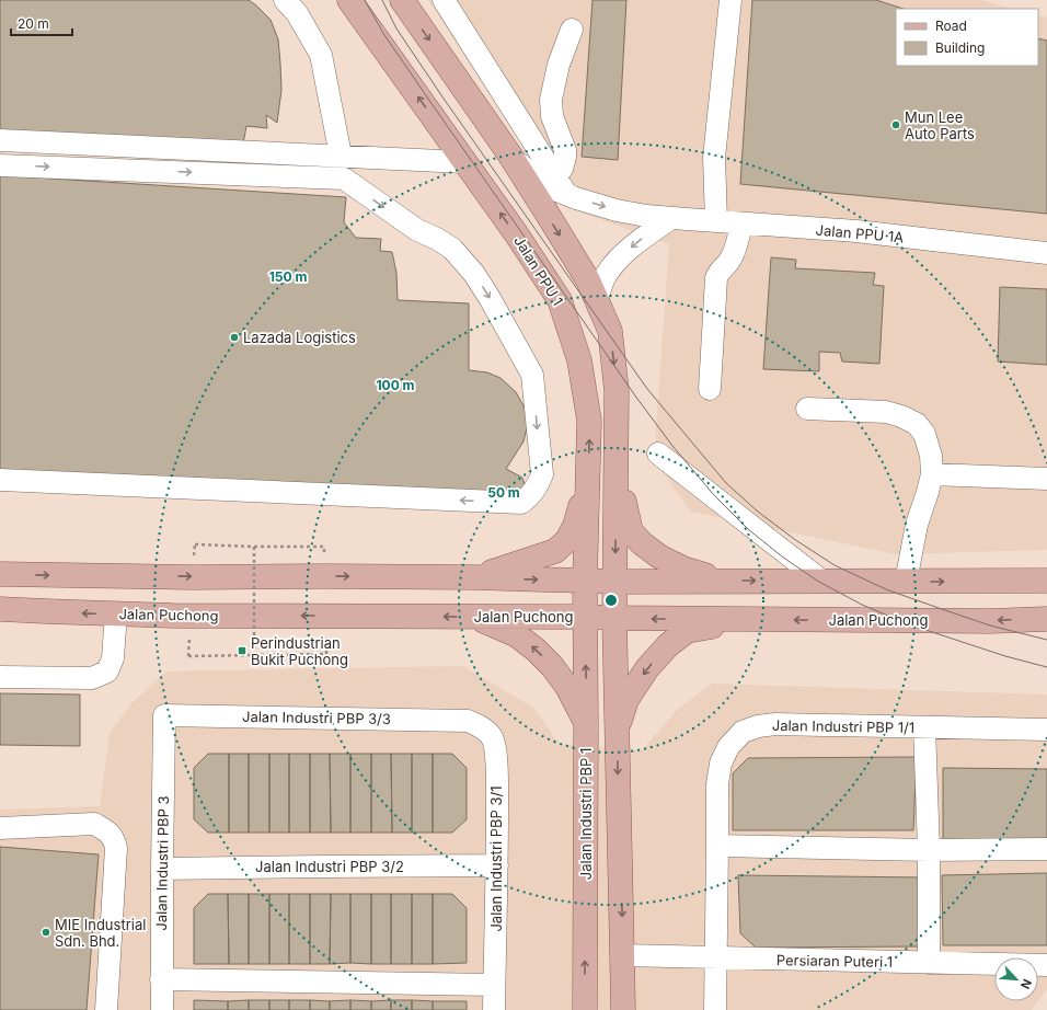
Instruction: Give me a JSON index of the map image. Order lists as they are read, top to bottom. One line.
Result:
{"streets":{"main road":["Jalan PPU 1","Jalan Puchong","Jalan Industri PBP 1"],"street":["Jalan PPU 1A","Jalan Industri PBP 3/3","Jalan Industri PBP 1/1","Jalan Industri PBP 3/1","Jalan Industri PBP 3","Jalan Industri PBP 3/2","Persiaran Puteri 1"]},"crossings":[["Jalan PPU 1","Jalan Puchong"],["Jalan PPU 1","Jalan Industri PBP 1"],["Jalan Puchong","Jalan Industri PBP 1"],["Jalan Industri PBP 3/3","Jalan Industri PBP 3/1"],["Jalan Industri PBP 3/3","Jalan Industri PBP 3"],["Jalan Industri PBP 1/1","Persiaran Puteri 1"],["Jalan Industri PBP 3/1","Jalan Industri PBP 3/2"],["Jalan Industri PBP 3","Jalan Industri PBP 3/2"]],"places":{"other":["Mun Lee Auto Parts","Lazada Logistics","MIE Industrial Sdn. Bhd."],"transit":["Perindustrian Bukit Puchong"]},"legend":["Road","Building"],"scale_bar":"20 m","north":"bottom right","rings":["150 m","100 m","50 m"]}
